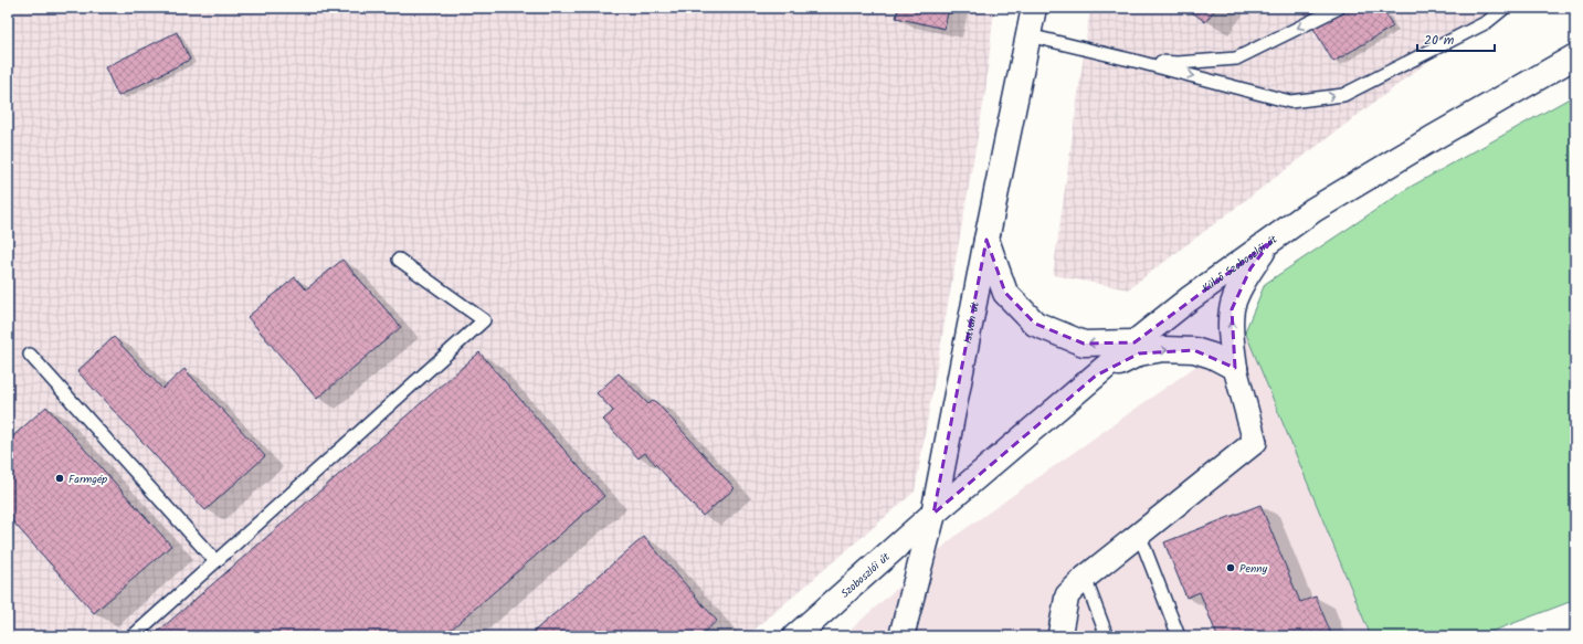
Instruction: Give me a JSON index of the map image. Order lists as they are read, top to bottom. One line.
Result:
{"streets":{"main road":["Külső Szoboszlói út","István út","Szoboszlói út"]},"crossings":[["Külső Szoboszlói út","István út"],["Külső Szoboszlói út","Szoboszlói út"],["István út","Szoboszlói út"]],"places":["Farmgép","Penny"],"scale_bar":"20 m"}
